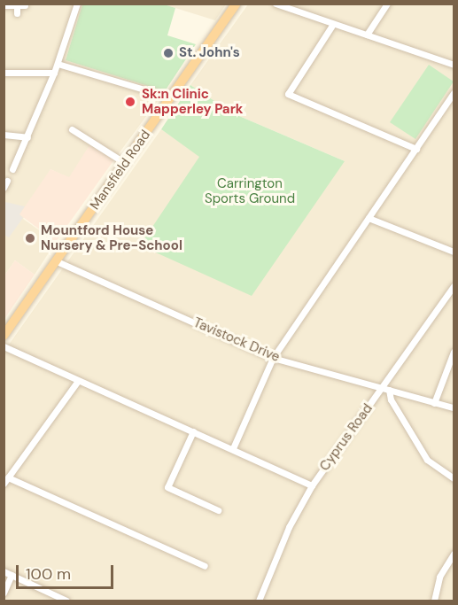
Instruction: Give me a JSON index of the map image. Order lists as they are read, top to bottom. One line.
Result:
{"streets":{"highway":["Mansfield Road"],"street":["Tavistock Drive","Cyprus Road"]},"crossings":[["Mansfield Road","Tavistock Drive"],["Tavistock Drive","Cyprus Road"]],"parks":["Carrington Sports Ground"],"places":["St. John's","Sk:n Clinic Mapperley Park","Mountford House Nursery & Pre-School"],"scale_bar":"100 m"}
